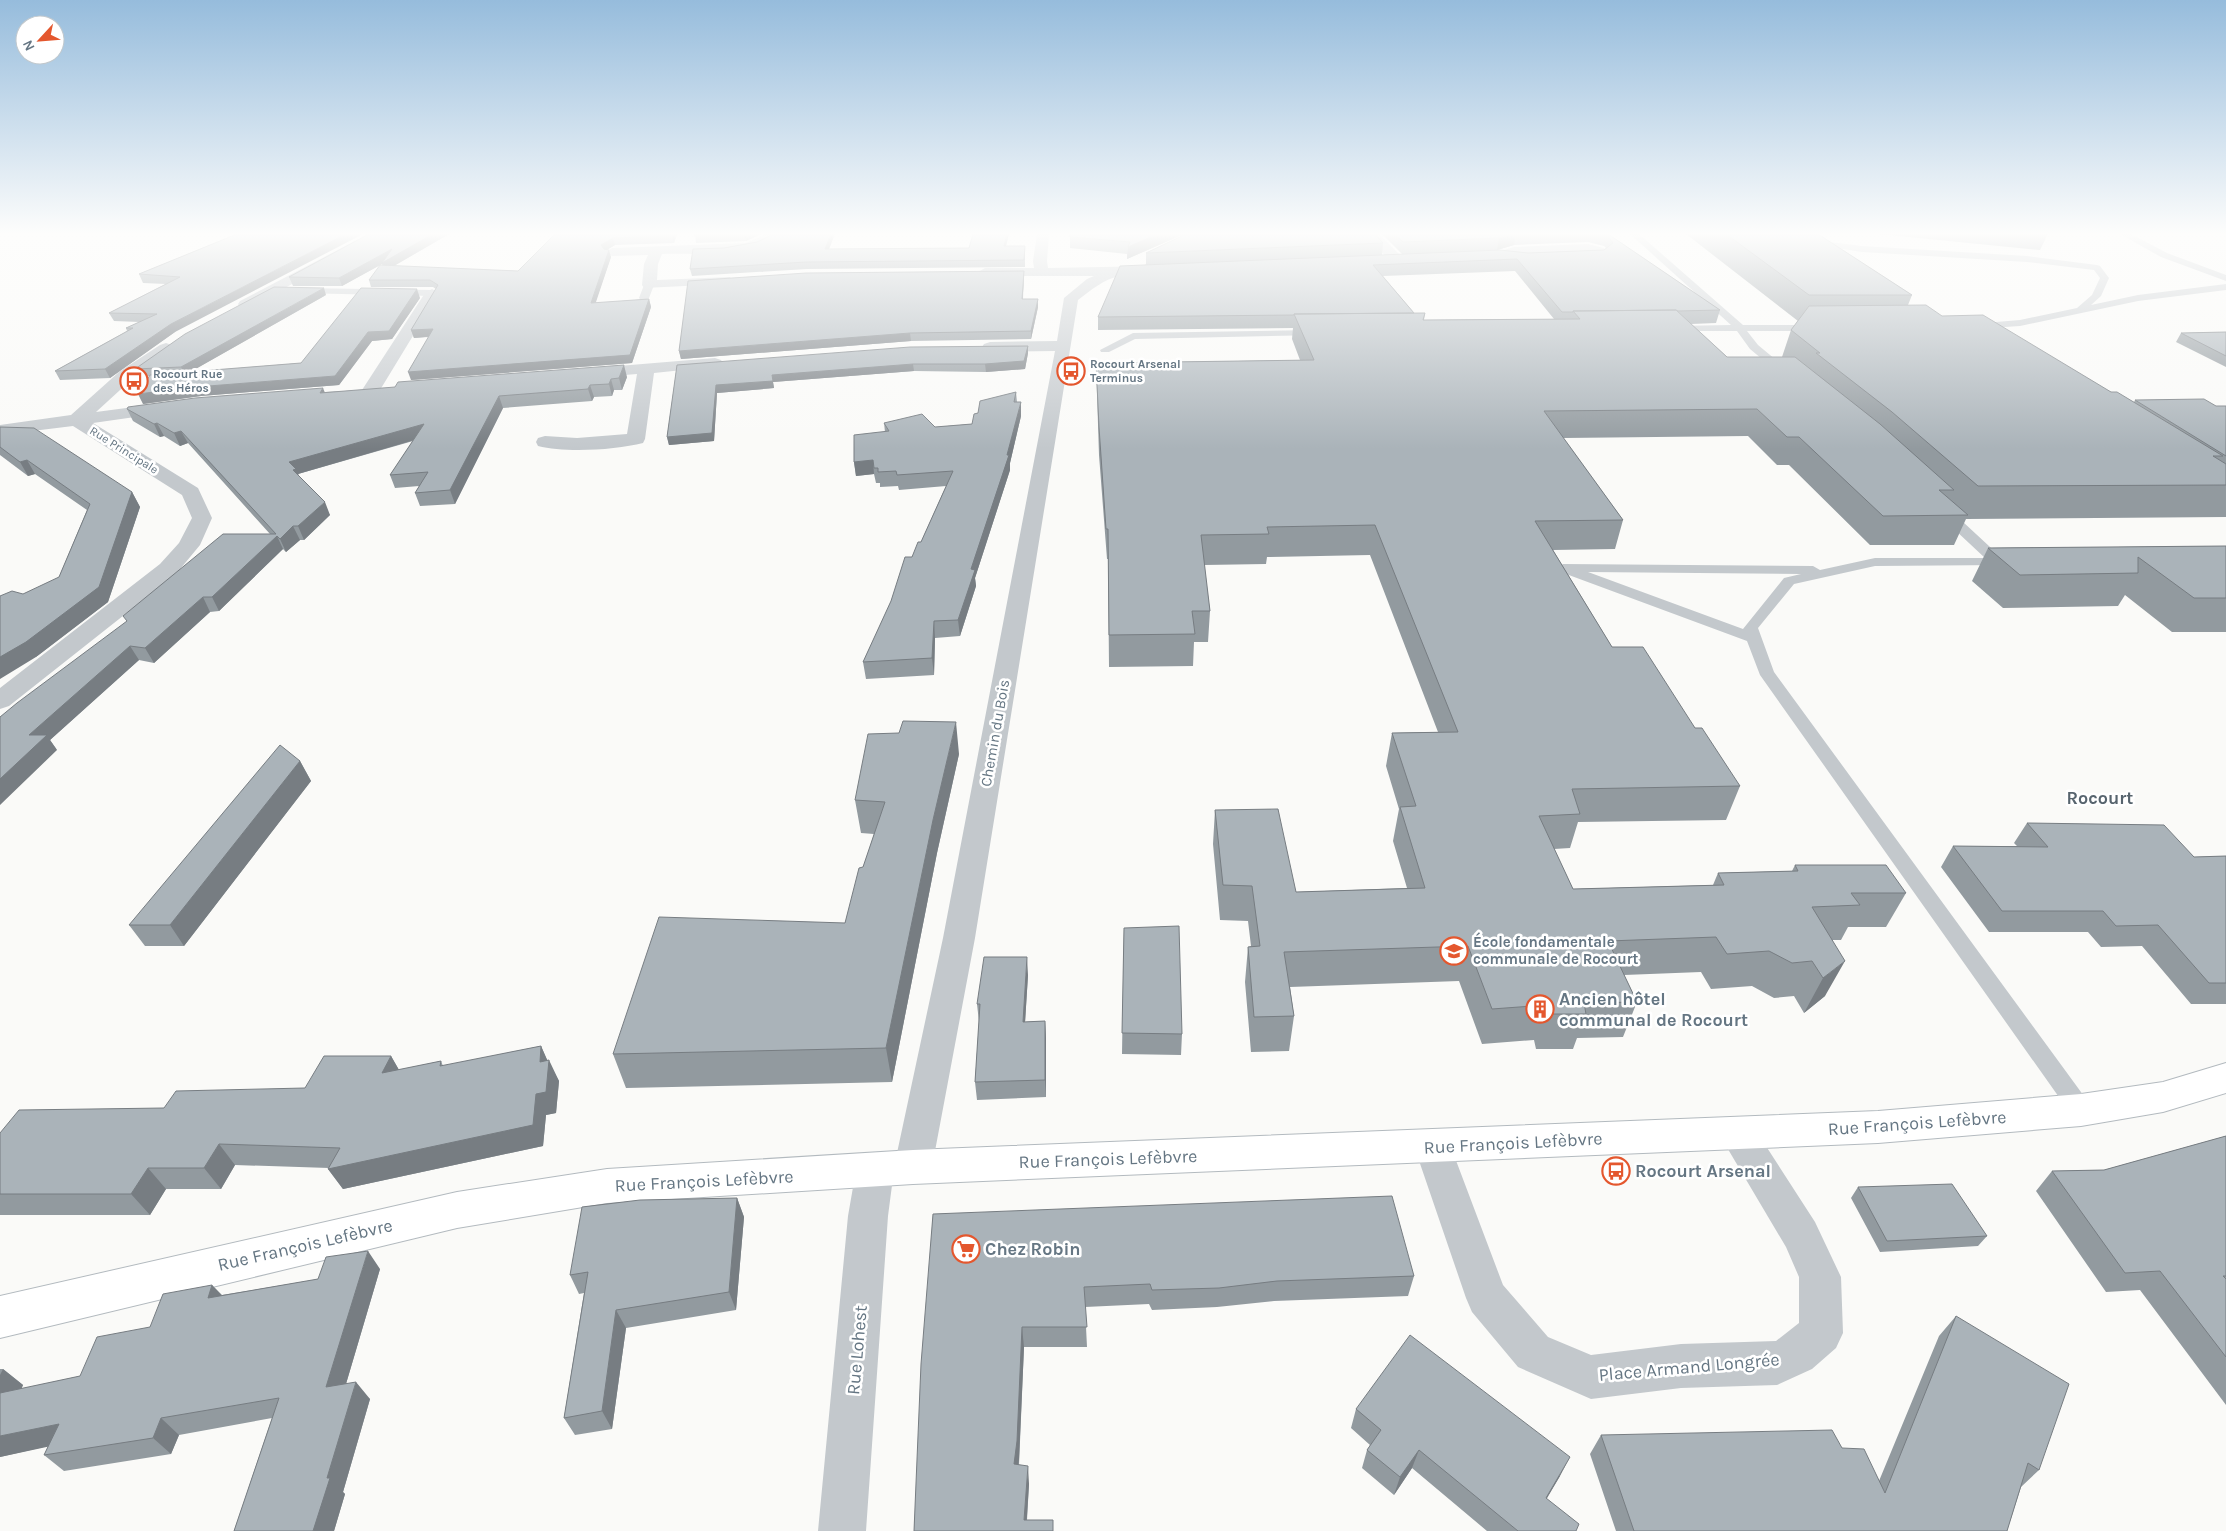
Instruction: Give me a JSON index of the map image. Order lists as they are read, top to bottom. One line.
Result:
{"streets":{"main road":["Rue François Lefèbvre"],"street":["Rue Principale","Chemin du Bois","Rue Lohest","Place Armand Longrée"]},"crossings":[["Chemin du Bois","Rue François Lefèbvre"],["Chemin du Bois","Rue Lohest"],["Rue François Lefèbvre","Rue Lohest"],["Rue François Lefèbvre","Place Armand Longrée"]],"districts":["Rocourt"],"places":{"bus stop":["Rocourt Arsenal Terminus","Rocourt Rue des Héros","Rocourt Arsenal"],"school or university":["École fondamentale communale de Rocourt"],"building":["Ancien hôtel communal de Rocourt"],"supermarket":["Chez Robin"]},"north":"bottom left"}
